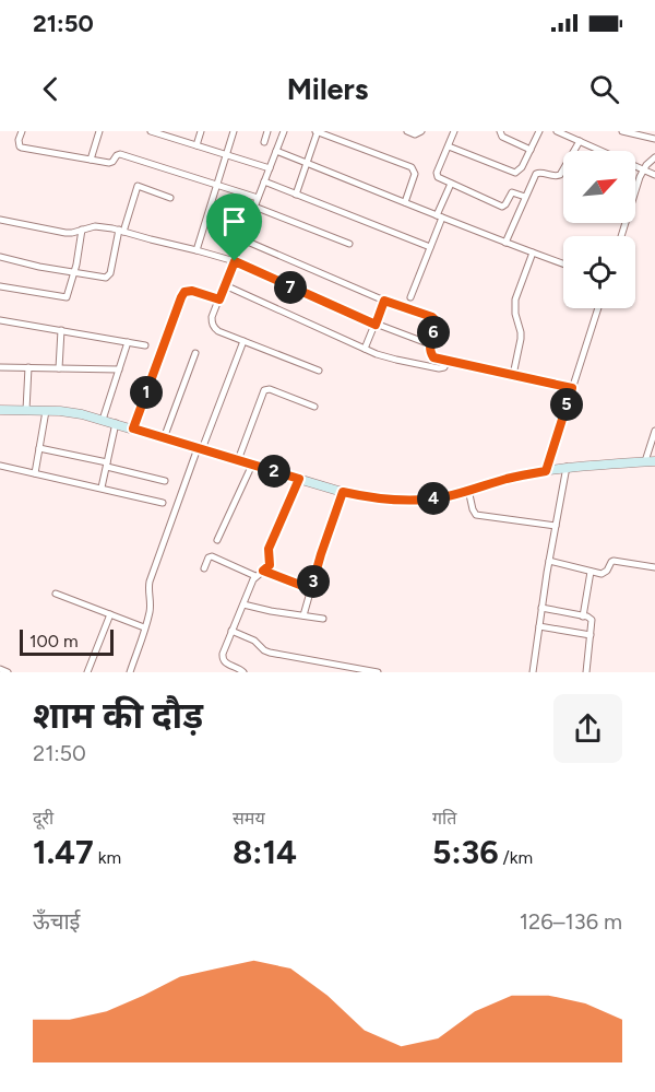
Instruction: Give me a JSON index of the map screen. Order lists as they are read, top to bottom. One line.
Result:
{"scale_bar":"100 m","north":"top right","page":{"status":"21:50","header":"Milers","pins":["7","6","1","5","2","4","3"],"scale":"100 m","heading":["शाम की दौड़","21:50"],"stats":[["दूरी","1.47 km"],["समय","8:14"],["गति","5:36 /km"]],"chart":["ऊँचाई","126–136 m"]}}
